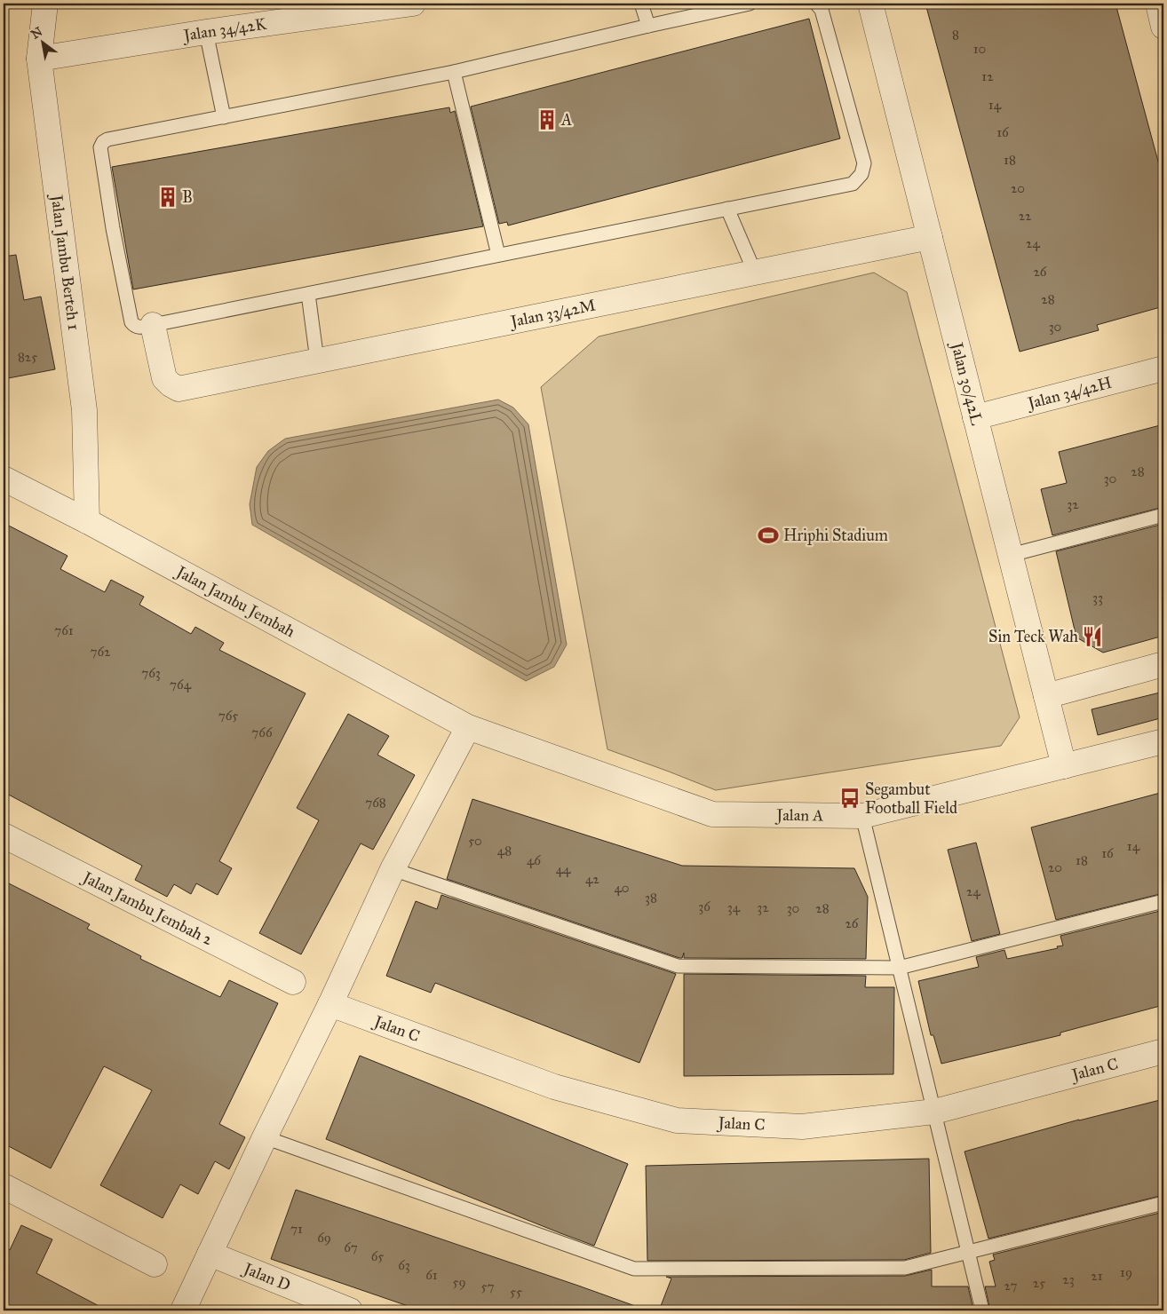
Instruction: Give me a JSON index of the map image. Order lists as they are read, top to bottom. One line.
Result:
{"streets":{"street":["Jalan 34/42K","Jalan Jambu Berteh 1","Jalan 33/42M","Jalan 30/42L","Jalan 34/42H","Jalan Jambu Jembah","Jalan A","Jalan Jambu Jembah 2","Jalan C","Jalan D"]},"crossings":[["Jalan 34/42K","Jalan Jambu Berteh 1"],["Jalan Jambu Berteh 1","Jalan Jambu Jembah"],["Jalan 33/42M","Jalan 30/42L"],["Jalan 30/42L","Jalan 34/42H"],["Jalan 30/42L","Jalan A"],["Jalan Jambu Jembah","Jalan A"]],"places":{"building":["A","B"],"sports":["Hriphi Stadium"],"restaurant":["Sin Teck Wah"],"bus stop":["Segambut Football Field"]},"house_numbers":["8","10","12","14","16","18","20","22","24","26","28","30","825","28","30","32","33","761","762","763","764","765","766","768","50","14","48","16","46","18","20","44","42","40","24","38","36","34","32","30","28","26","71","69","67","65","63","19","61","21","23","59","25","27","57","55"],"north":"top left"}
